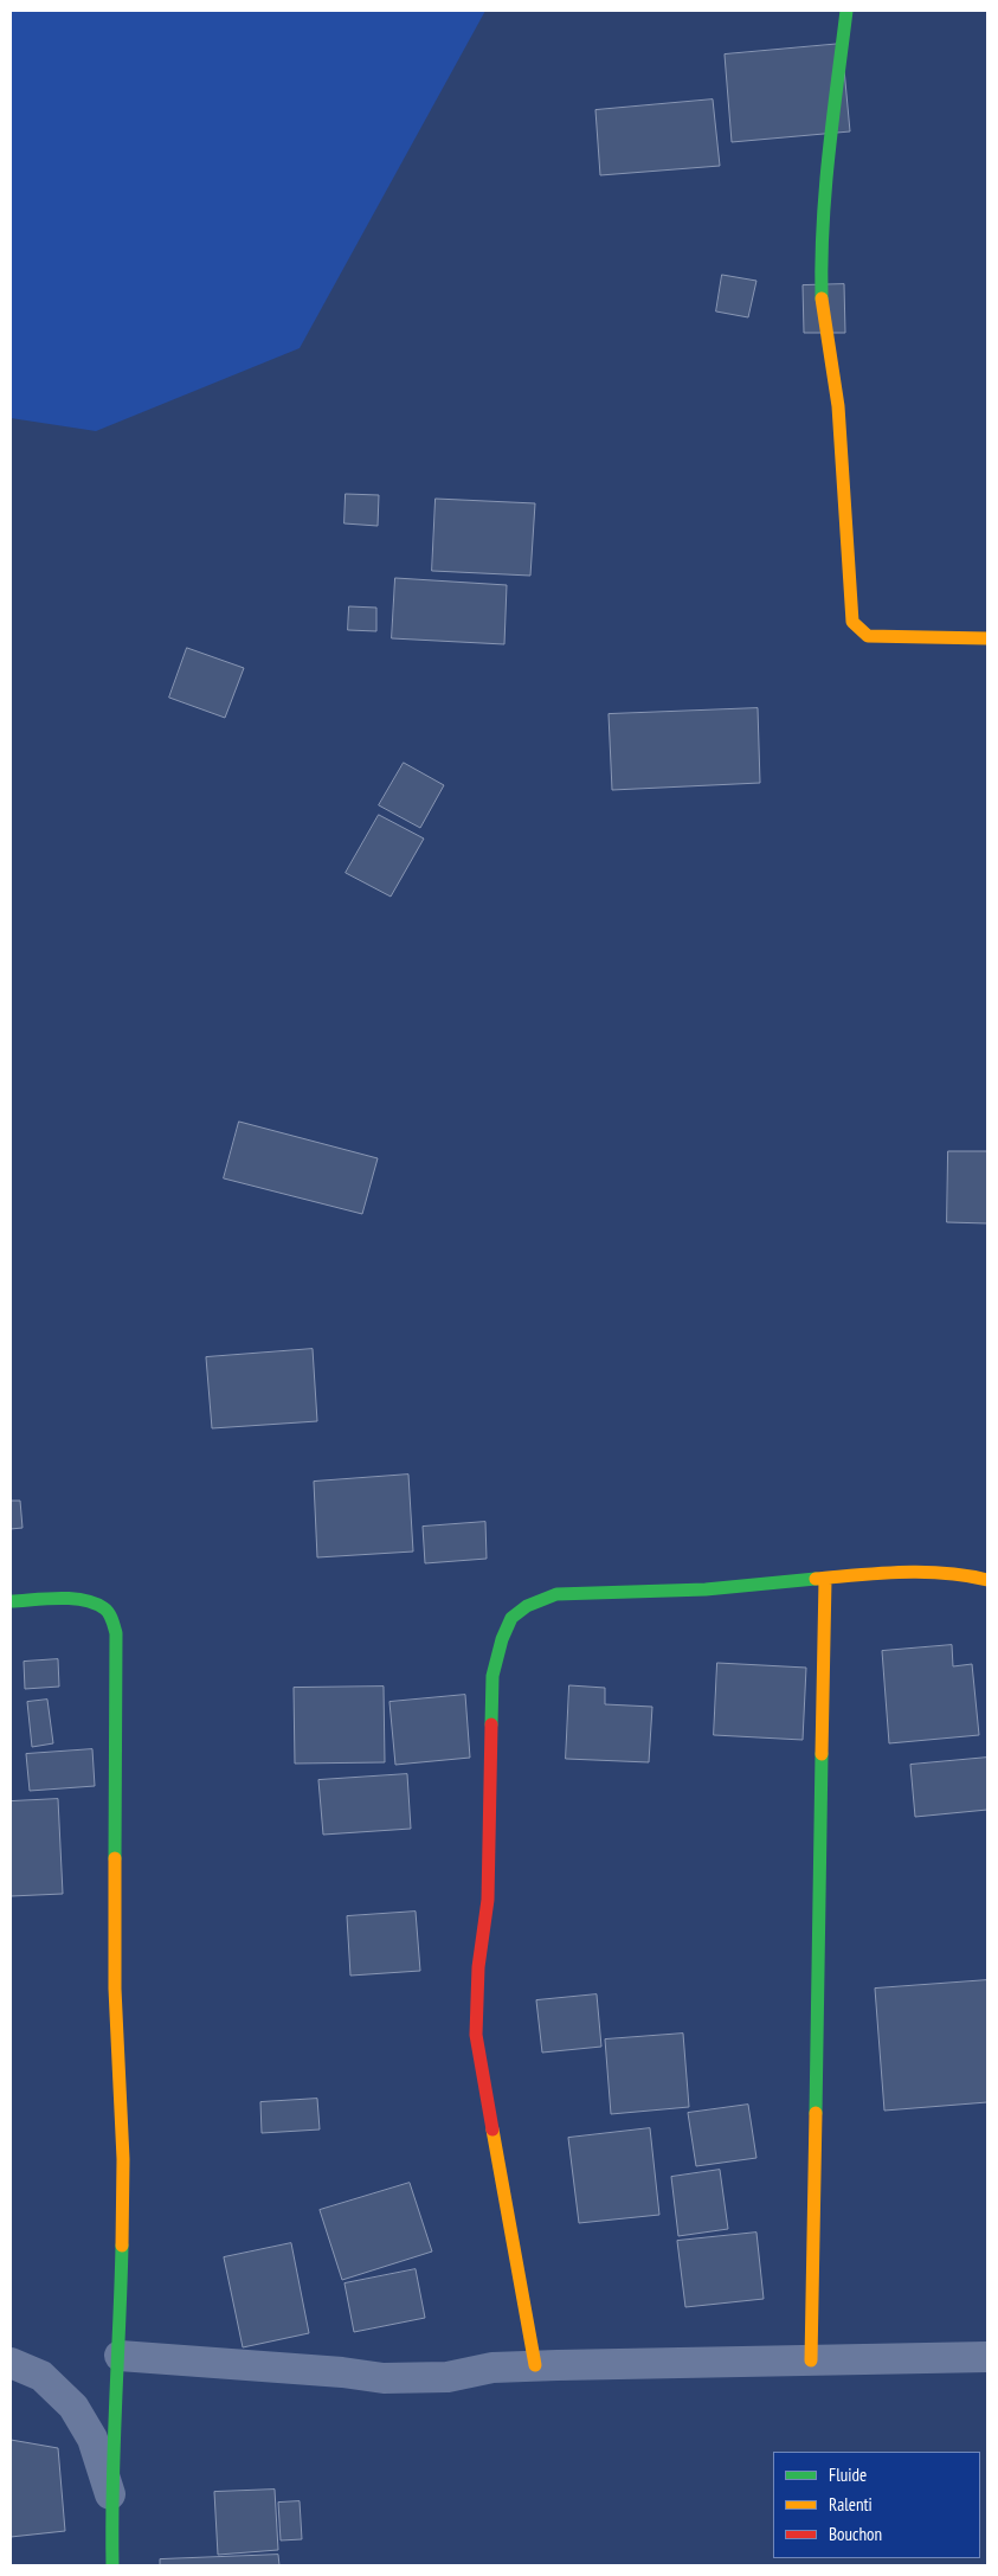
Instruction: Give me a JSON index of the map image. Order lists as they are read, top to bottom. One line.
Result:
{"legend":["Fluide","Ralenti","Bouchon"]}
